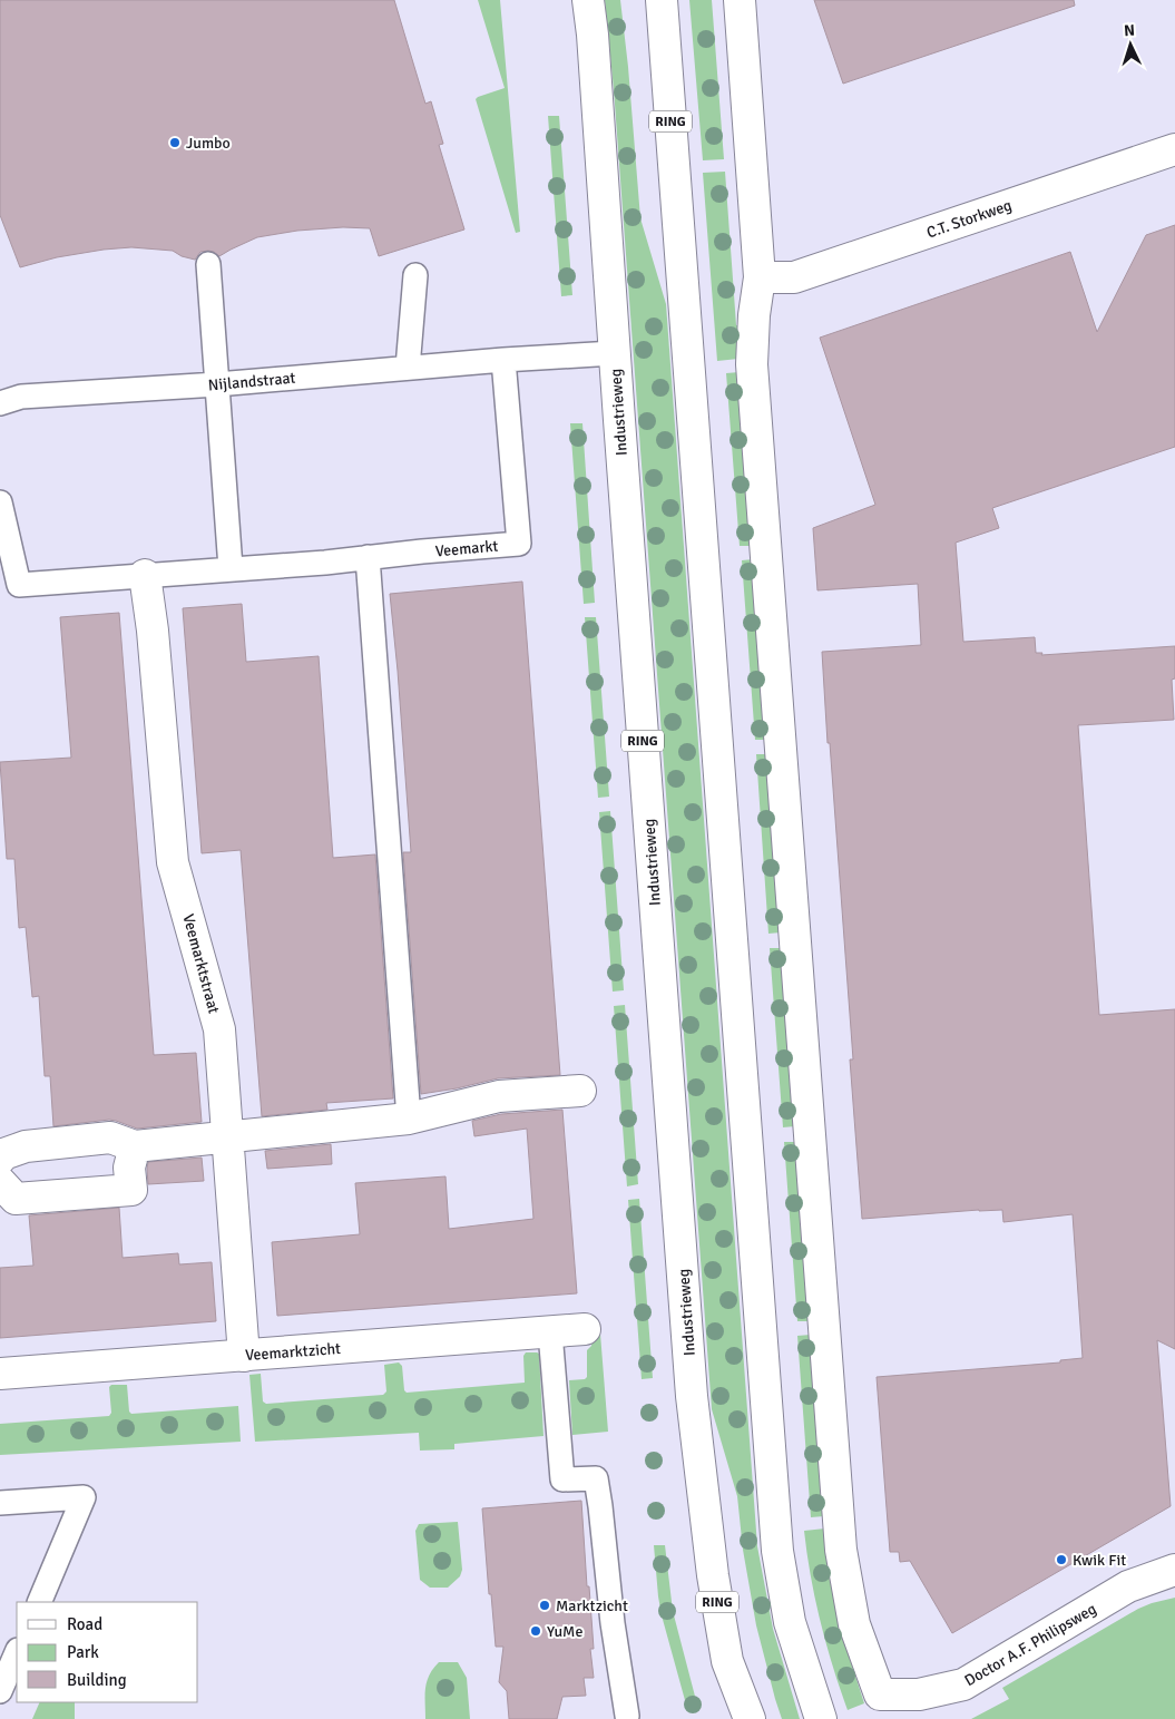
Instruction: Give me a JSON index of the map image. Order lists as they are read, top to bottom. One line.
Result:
{"streets":{"street":["RING","C.T. Storkweg","Industrieweg","Veemarktstraat","Veemarktzicht","Doctor A.F. Philipsweg"],"lane":["Nijlandstraat","Veemarkt"]},"crossings":[["C.T. Storkweg","Doctor A.F. Philipsweg"],["Nijlandstraat","Industrieweg"],["Nijlandstraat","Veemarkt"],["Veemarkt","Veemarktstraat"],["Veemarktstraat","Veemarktzicht"]],"places":["Jumbo","Kwik Fit","Marktzicht","YuMe"],"legend":["Road","Park","Building"],"north":"top"}
